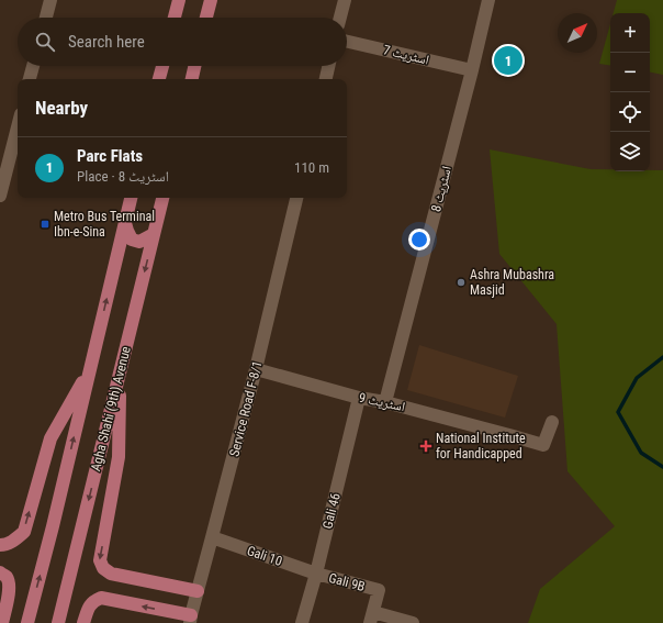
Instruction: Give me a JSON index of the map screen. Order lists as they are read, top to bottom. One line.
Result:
{"streets":{"main road":["Agha Shahi (9th) Avenue"],"street":["اسٹریٹ 7","اسٹریٹ 8","اسٹریٹ 9","Service Road F-8/1","Gali 46","Gali 10","Gali 9B"]},"crossings":[["اسٹریٹ 7","اسٹریٹ 8"],["اسٹریٹ 8","اسٹریٹ 9"],["اسٹریٹ 9","Service Road F-8/1"],["اسٹریٹ 9","Gali 46"],["Service Road F-8/1","Gali 10"],["Gali 46","Gali 10"],["Gali 46","Gali 9B"],["Gali 10","Gali 9B"]],"places":{"transit":["Metro Bus Terminal Ibn-e-Sina"],"other":["Ashra Mubashra Masjid"],"health":["National Institute for Handicapped"]},"north":"top right","page":{"map_buttons":["+","−"],"search":"Search here","pins":"1","heading":"Nearby","list":[{"mark":"1","name":"Parc Flats","note":"Place · اسٹریٹ 8","value":"110 m"}]}}
